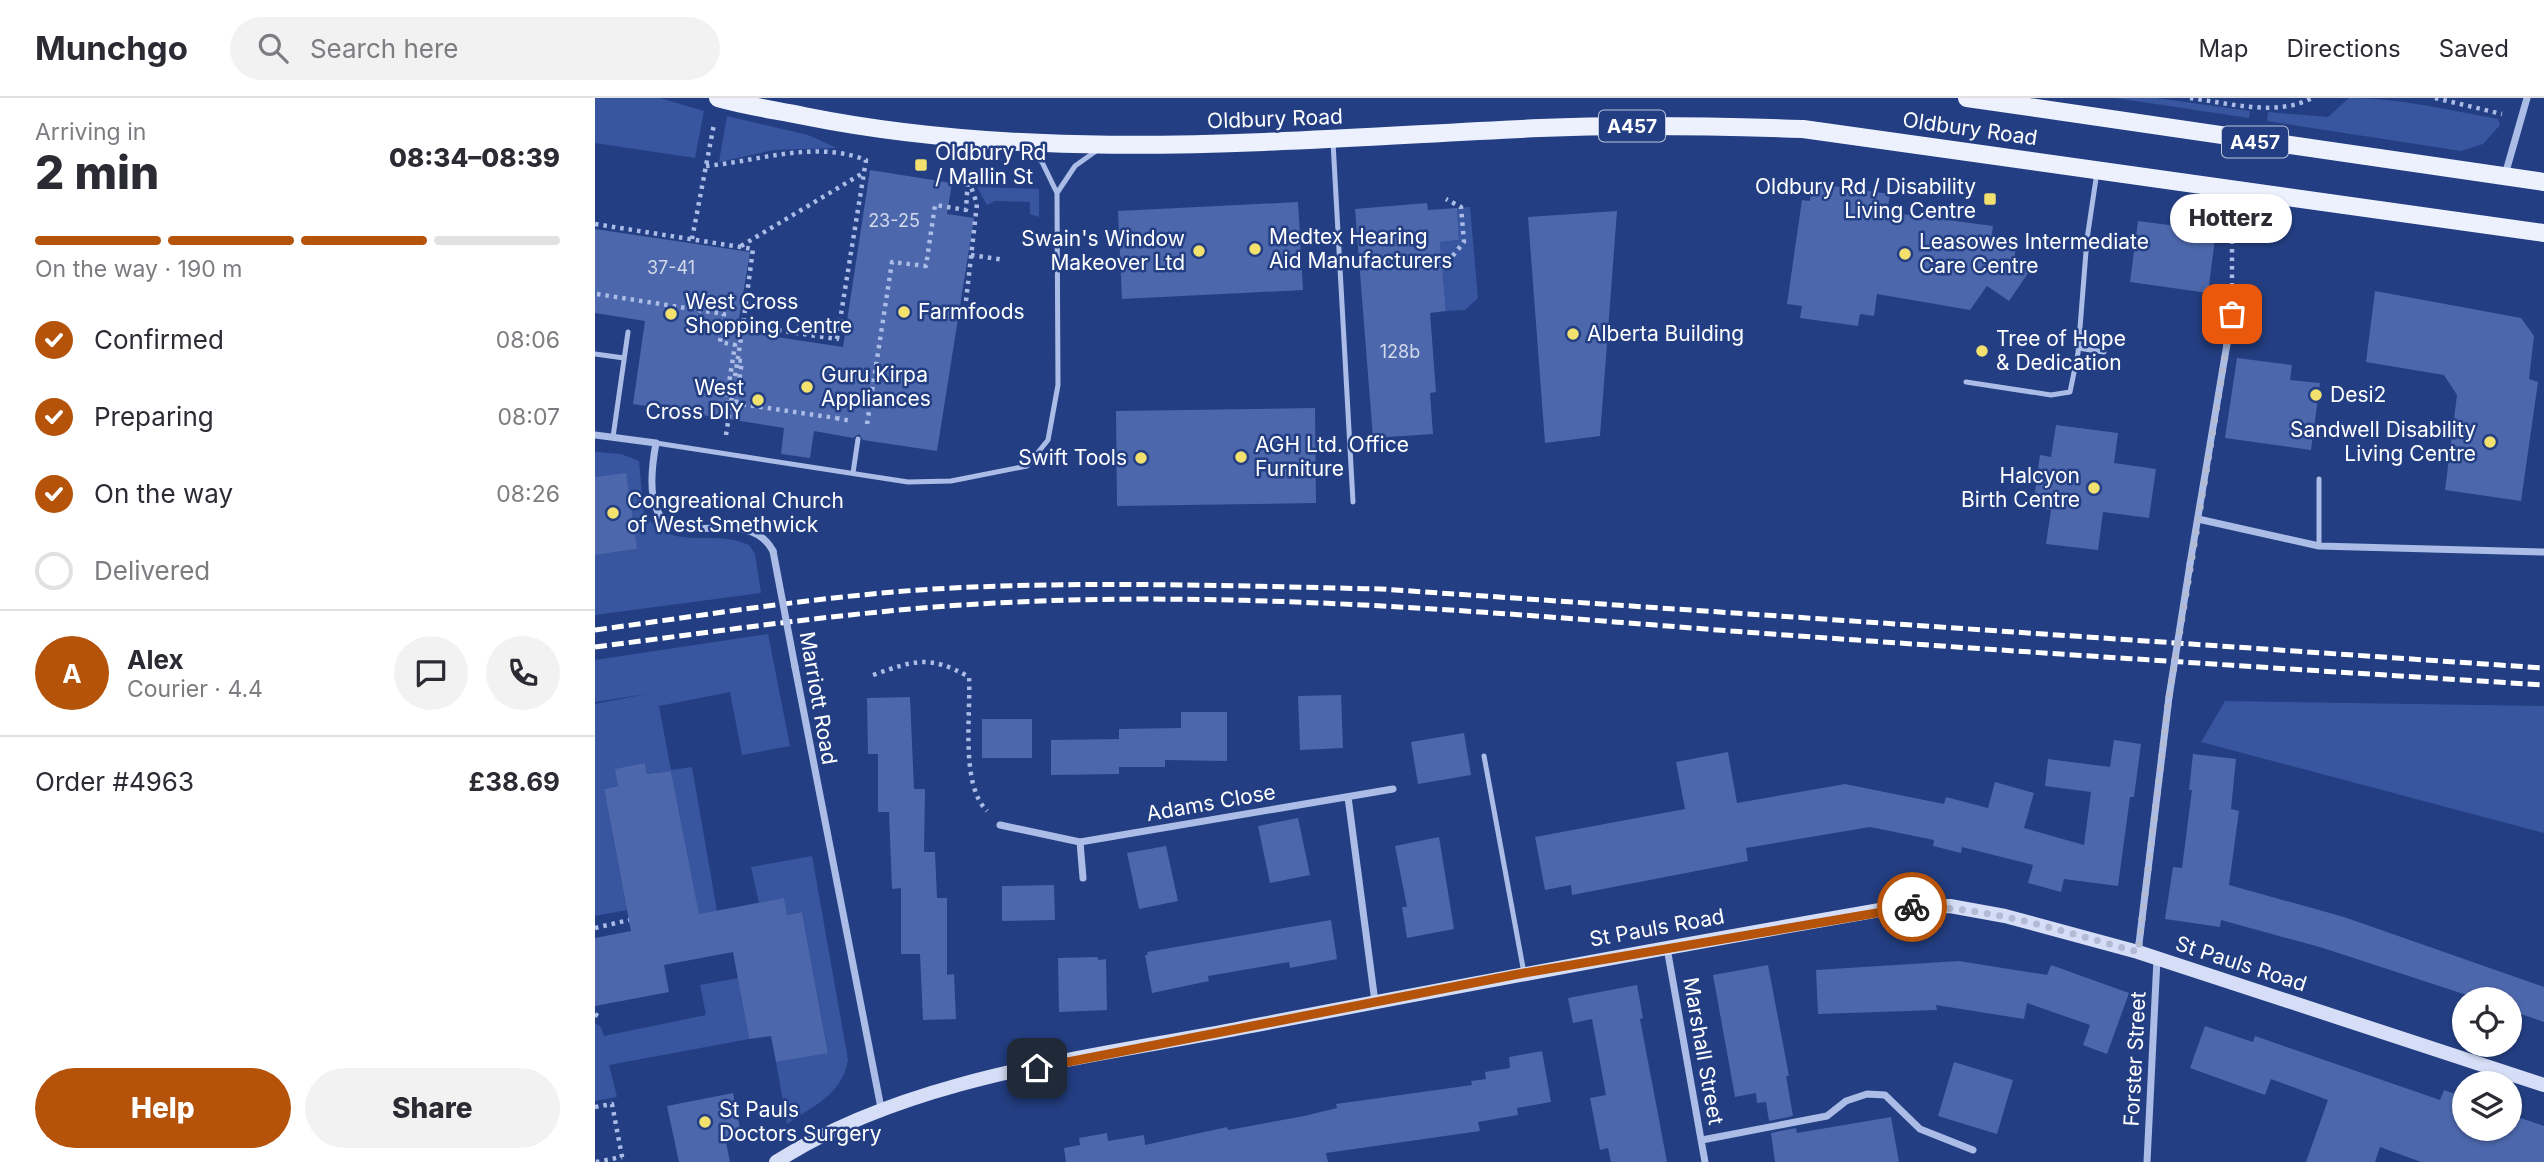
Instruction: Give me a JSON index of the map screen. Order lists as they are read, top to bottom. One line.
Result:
{"streets":{"main road":["Oldbury Road","A457","St Pauls Road"],"street":["Marriott Road","Adams Close","Marshall Street","Forster Street"]},"crossings":[["Marriott Road","St Pauls Road"],["St Pauls Road","Marshall Street"],["St Pauls Road","Forster Street"]],"places":{"transit":["Oldbury Rd / Mallin St","Oldbury Rd / Disability Living Centre"],"other":["Medtex Hearing Aid Manufacturers","Swain's Window Makeover Ltd","Leasowes Intermediate Care Centre","Farmfoods","West Cross Shopping Centre","Hotterz","Alberta Building","Tree of Hope & Dedication","Guru Kirpa Appliances","Desi2","West Cross DIY","Sandwell Disability Living Centre","AGH Ltd. Office Furniture","Swift Tools","Halcyon Birth Centre","Congreational Church of West Smethwick","St Pauls Doctors Surgery"]},"house_numbers":["23-25","37-41","128b"],"page":{"header":"Munchgo","search":"Search here","nav":["Map","Directions","Saved"],"heading":["2 min","Arriving in","08:34–08:39"],"panel":["Alex","Courier · 4.4","Order #4963","£38.69"],"bubble":"Hotterz","bar":"On the way · 190 m","list":[["Confirmed","08:06"],["Preparing","08:07"],["On the way","08:26"],"Delivered"],"round":"A","buttons":["Help","Share"]}}
